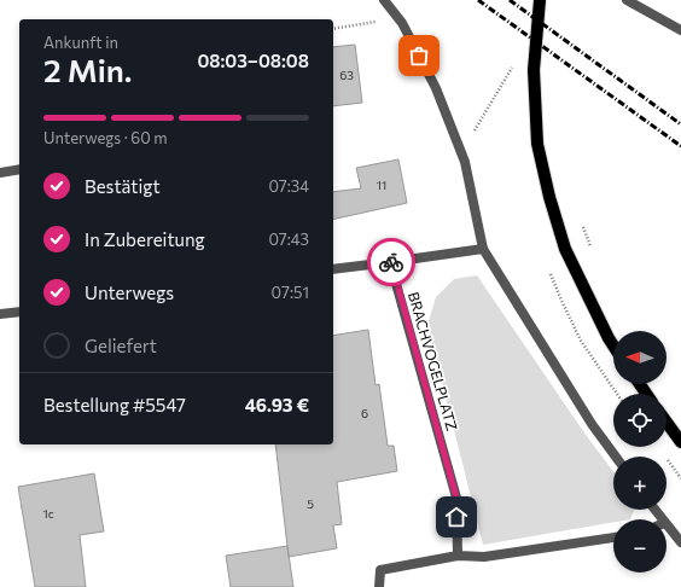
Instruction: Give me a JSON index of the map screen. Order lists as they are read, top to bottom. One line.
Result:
{"streets":{"street":["BRACHVOGELPLATZ"]},"house_numbers":["63","11","6","5","1c"],"north":"left","page":{"heading":["2 Min.","Ankunft in","08:03–08:08"],"panel":["Bestellung #5547","46.93 €"],"bar":"Unterwegs · 60 m","list":[["Bestätigt","07:34"],["In Zubereitung","07:43"],["Unterwegs","07:51"],"Geliefert"],"map_buttons":["+","−"]}}
